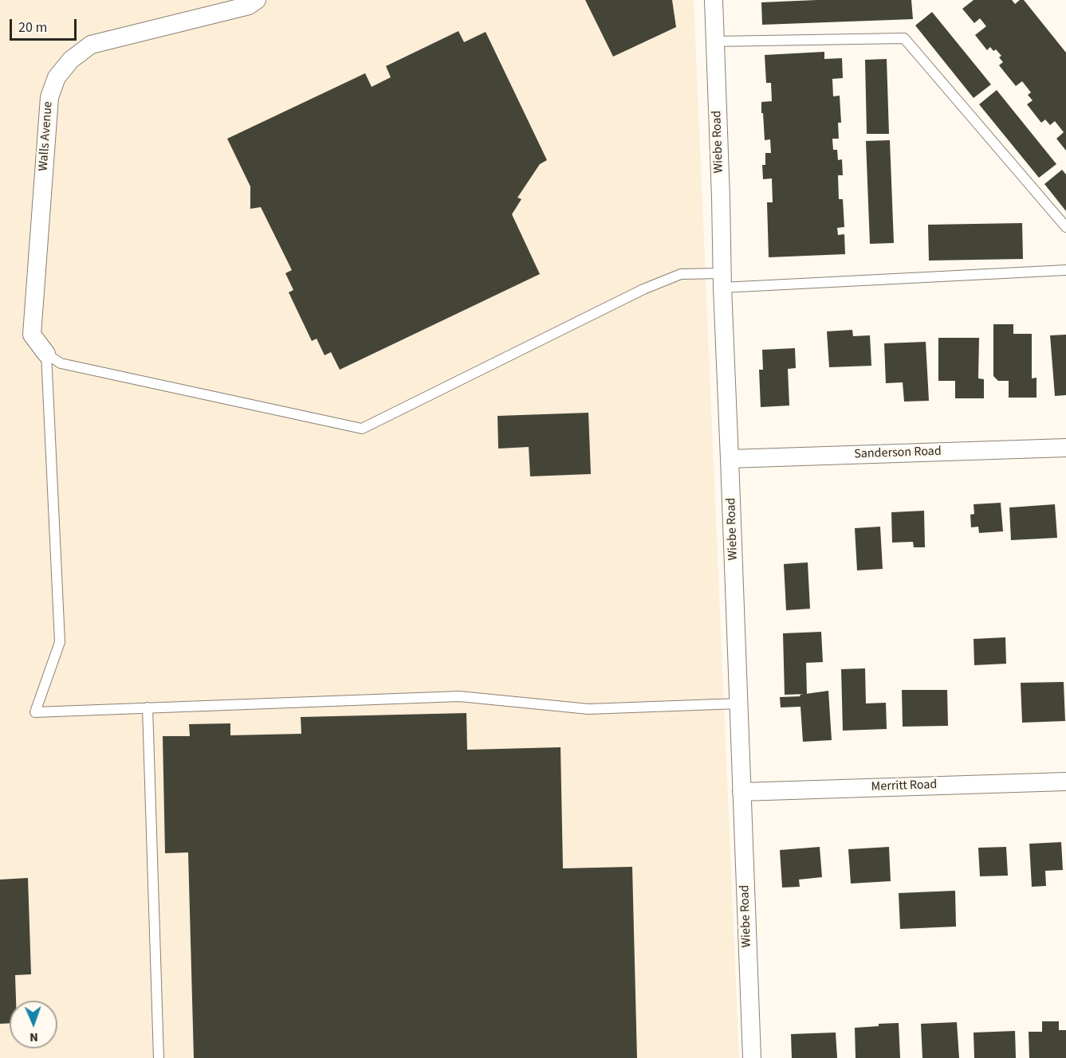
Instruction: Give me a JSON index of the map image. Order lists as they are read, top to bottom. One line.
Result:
{"streets":{"street":["Walls Avenue","Wiebe Road","Sanderson Road","Merritt Road"]},"crossings":[["Wiebe Road","Sanderson Road"],["Wiebe Road","Merritt Road"]],"scale_bar":"20 m","north":"bottom"}
